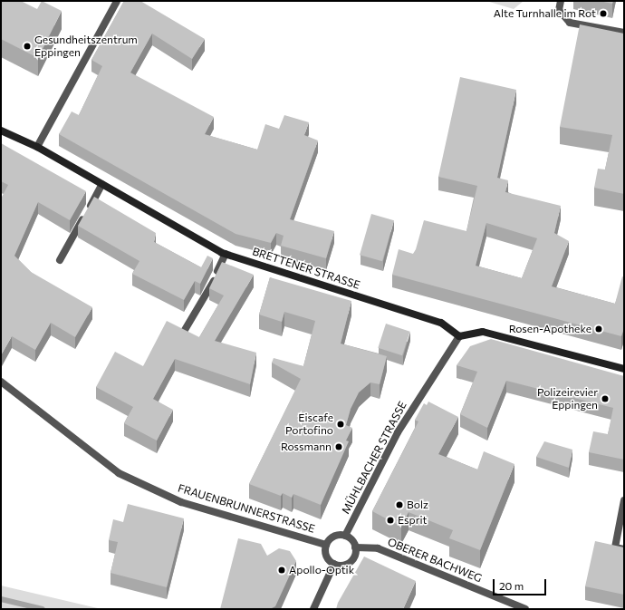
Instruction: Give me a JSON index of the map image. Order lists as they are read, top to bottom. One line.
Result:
{"streets":{"street":["BRETTENER STRASSE","MÜHLBACHER STRASSE","FRAUENBRUNNERSTRASSE","OBERER BACHWEG"]},"crossings":[["BRETTENER STRASSE","MÜHLBACHER STRASSE"],["MÜHLBACHER STRASSE","FRAUENBRUNNERSTRASSE"],["MÜHLBACHER STRASSE","OBERER BACHWEG"],["FRAUENBRUNNERSTRASSE","OBERER BACHWEG"]],"places":["Alte Turnhalle im Rot","Gesundheitszentrum Eppingen","Rosen-Apotheke","Polizeirevier Eppingen","Eiscafe Portofino","Rossmann","Bolz","Esprit","Apollo-Optik"],"scale_bar":"20 m"}
